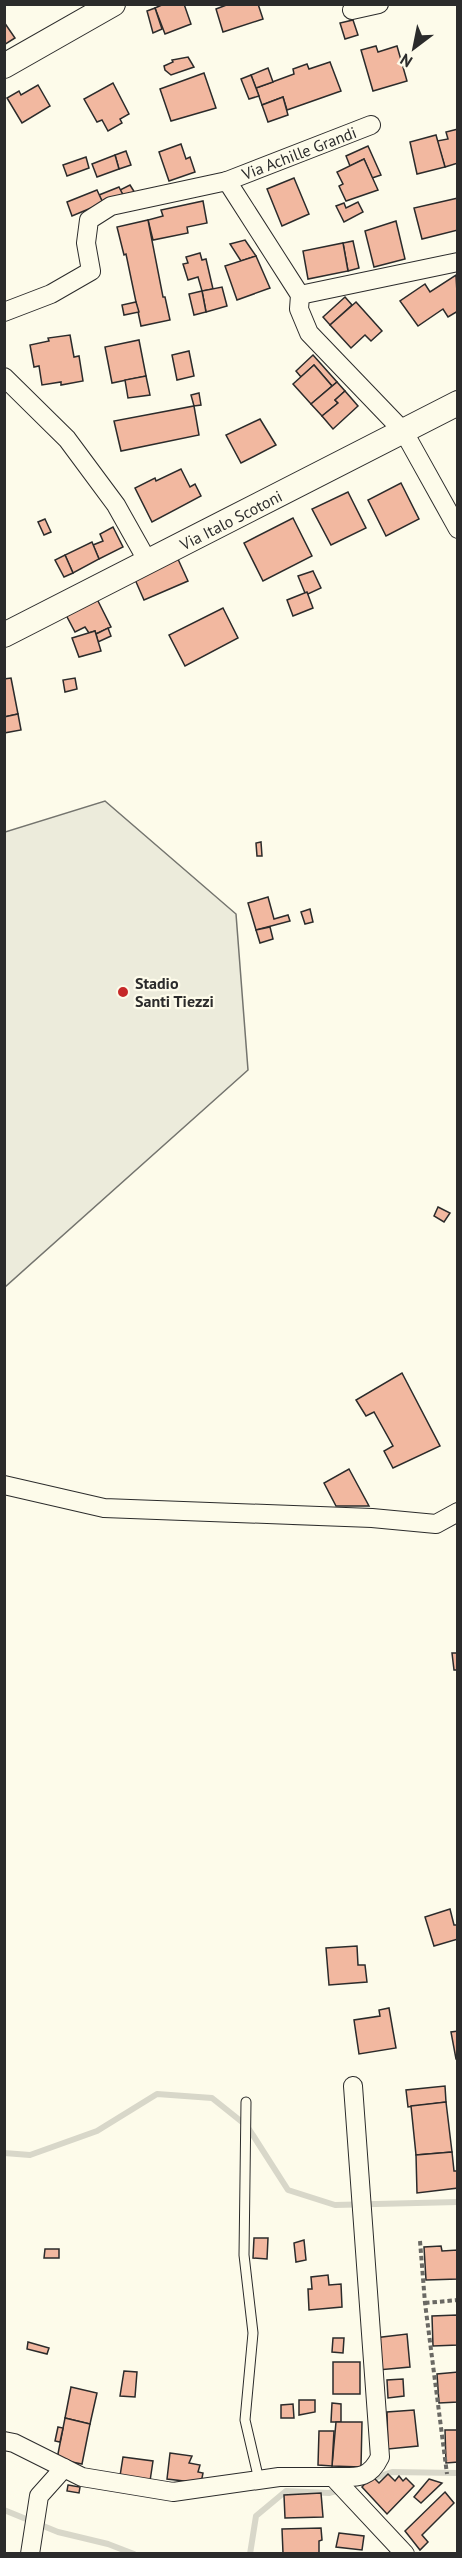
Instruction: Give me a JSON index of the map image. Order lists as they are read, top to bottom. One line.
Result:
{"streets":{"street":["Via Achille Grandi","Via Italo Scotoni"]},"crossings":[["Via Achille Grandi","Via Italo Scotoni"]],"places":["Stadio Santi Tiezzi"],"north":"bottom left"}
